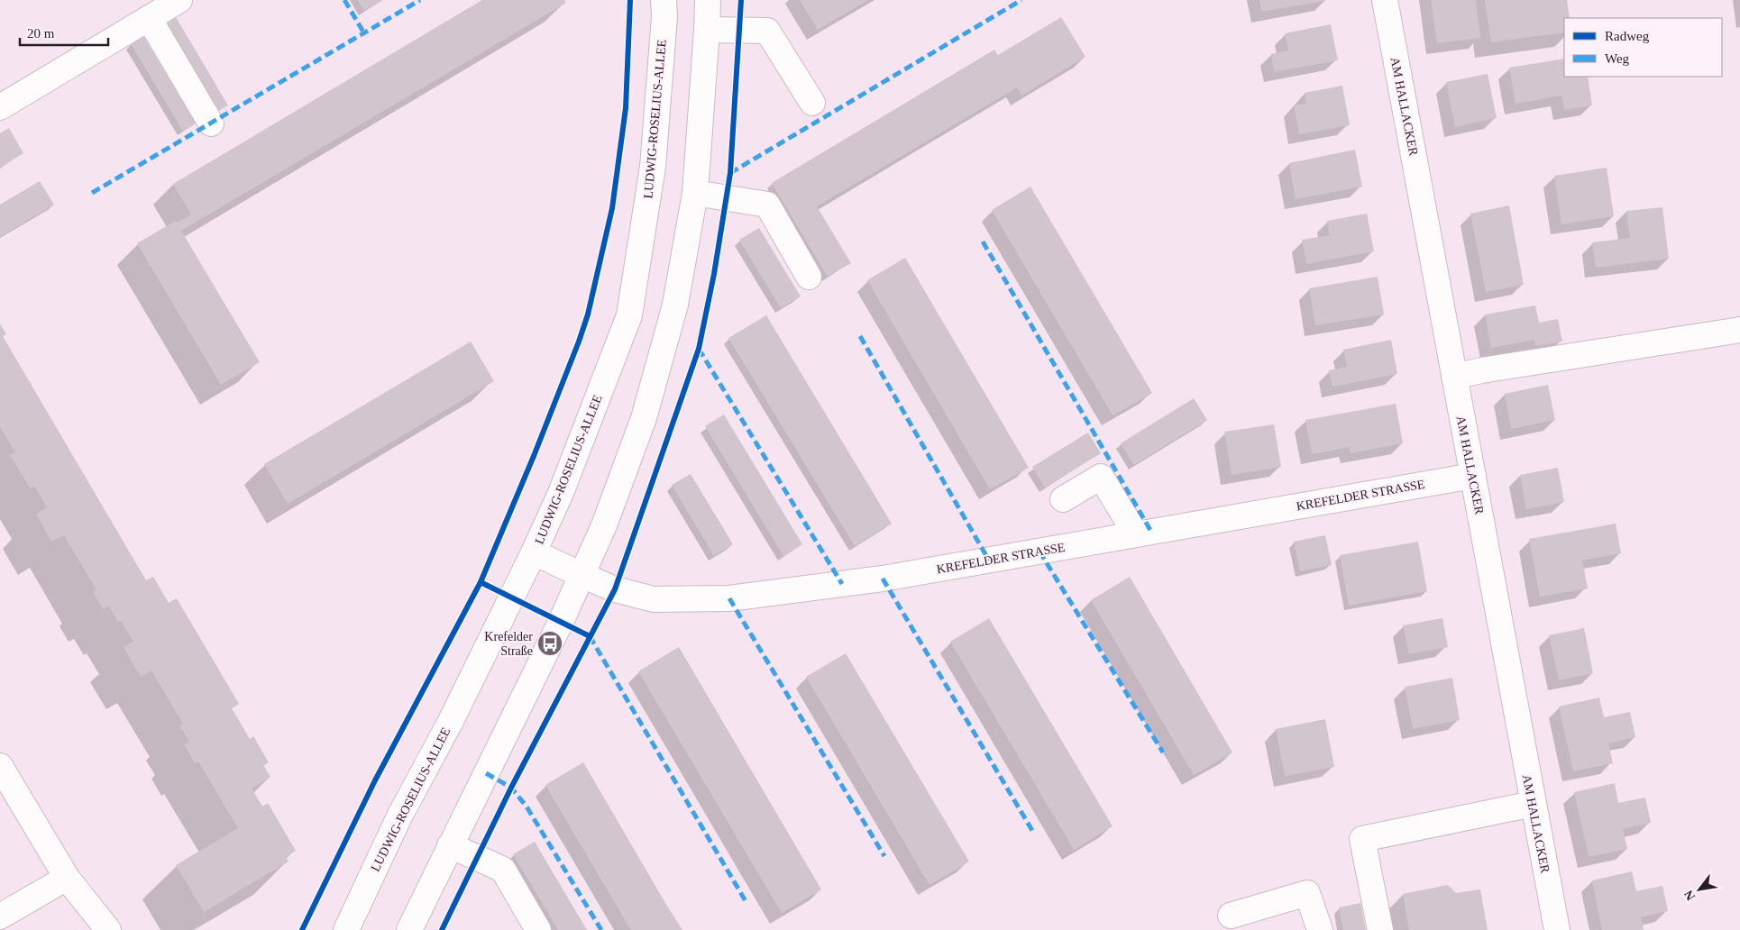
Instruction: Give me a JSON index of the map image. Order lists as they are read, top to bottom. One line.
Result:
{"streets":{"street":["AM HALLACKER","LUDWIG-ROSELIUS-ALLEE","KREFELDER STRASSE"]},"crossings":[["AM HALLACKER","KREFELDER STRASSE"],["LUDWIG-ROSELIUS-ALLEE","KREFELDER STRASSE"]],"places":{"bus stop":["Krefelder Straße"]},"legend":["Radweg","Weg"],"scale_bar":"20 m","north":"bottom left"}
